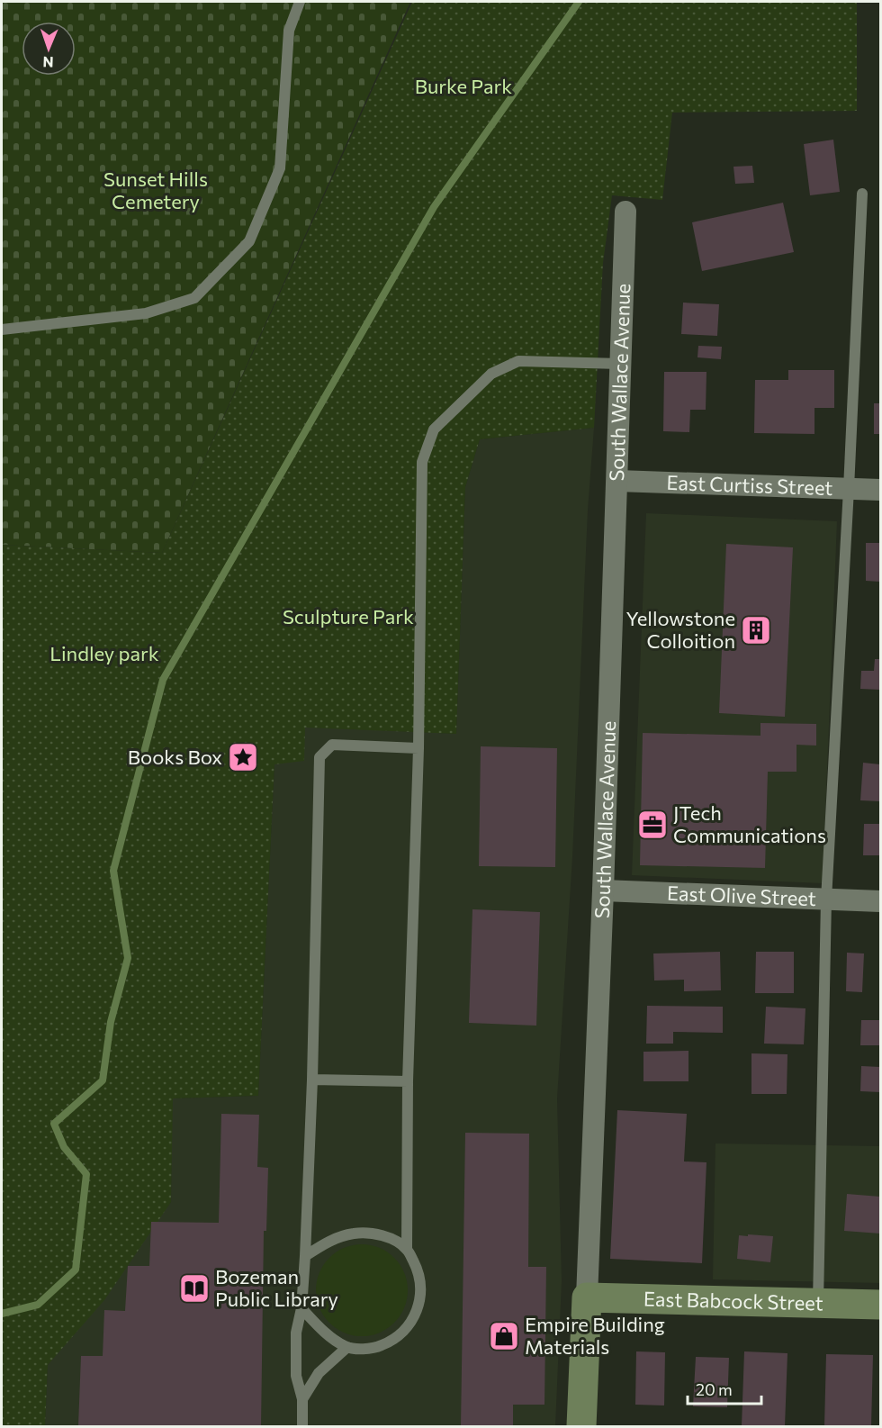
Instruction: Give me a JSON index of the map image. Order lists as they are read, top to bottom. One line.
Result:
{"streets":{"street":["South Wallace Avenue","East Curtiss Street","East Olive Street","East Babcock Street"]},"crossings":[["South Wallace Avenue","East Curtiss Street"],["South Wallace Avenue","East Olive Street"],["South Wallace Avenue","East Babcock Street"]],"parks":["Burke Park","Sunset Hills Cemetery","Sculpture Park","Lindley park"],"places":{"building":["Yellowstone Colloition"],"place":["Books Box"],"office":["JTech Communications"],"library":["Bozeman Public Library"],"shop":["Empire Building Materials"]},"scale_bar":"20 m","north":"bottom"}
